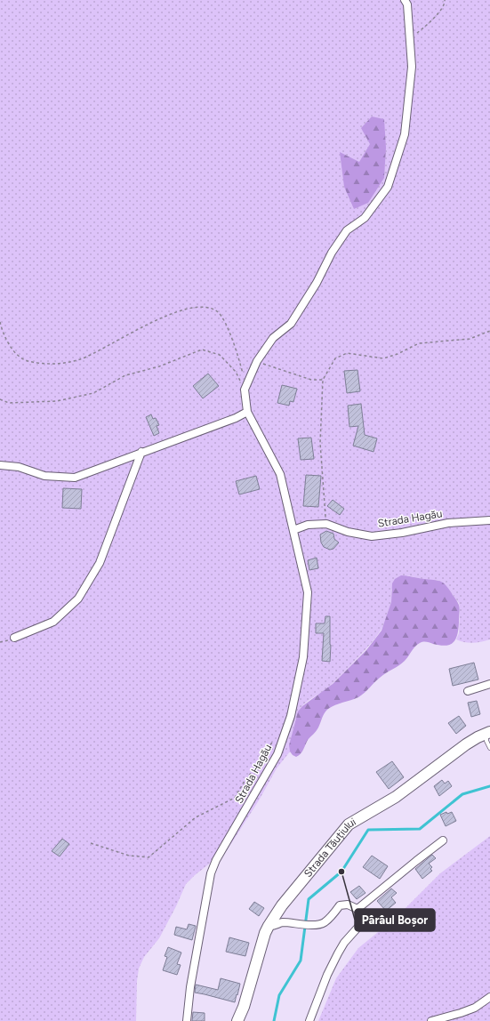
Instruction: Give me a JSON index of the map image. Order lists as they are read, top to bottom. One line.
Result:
{"streets":{"street":["Strada Hagău","Strada Tăuțiului"]},"places":["Pârâul Boșor"]}
